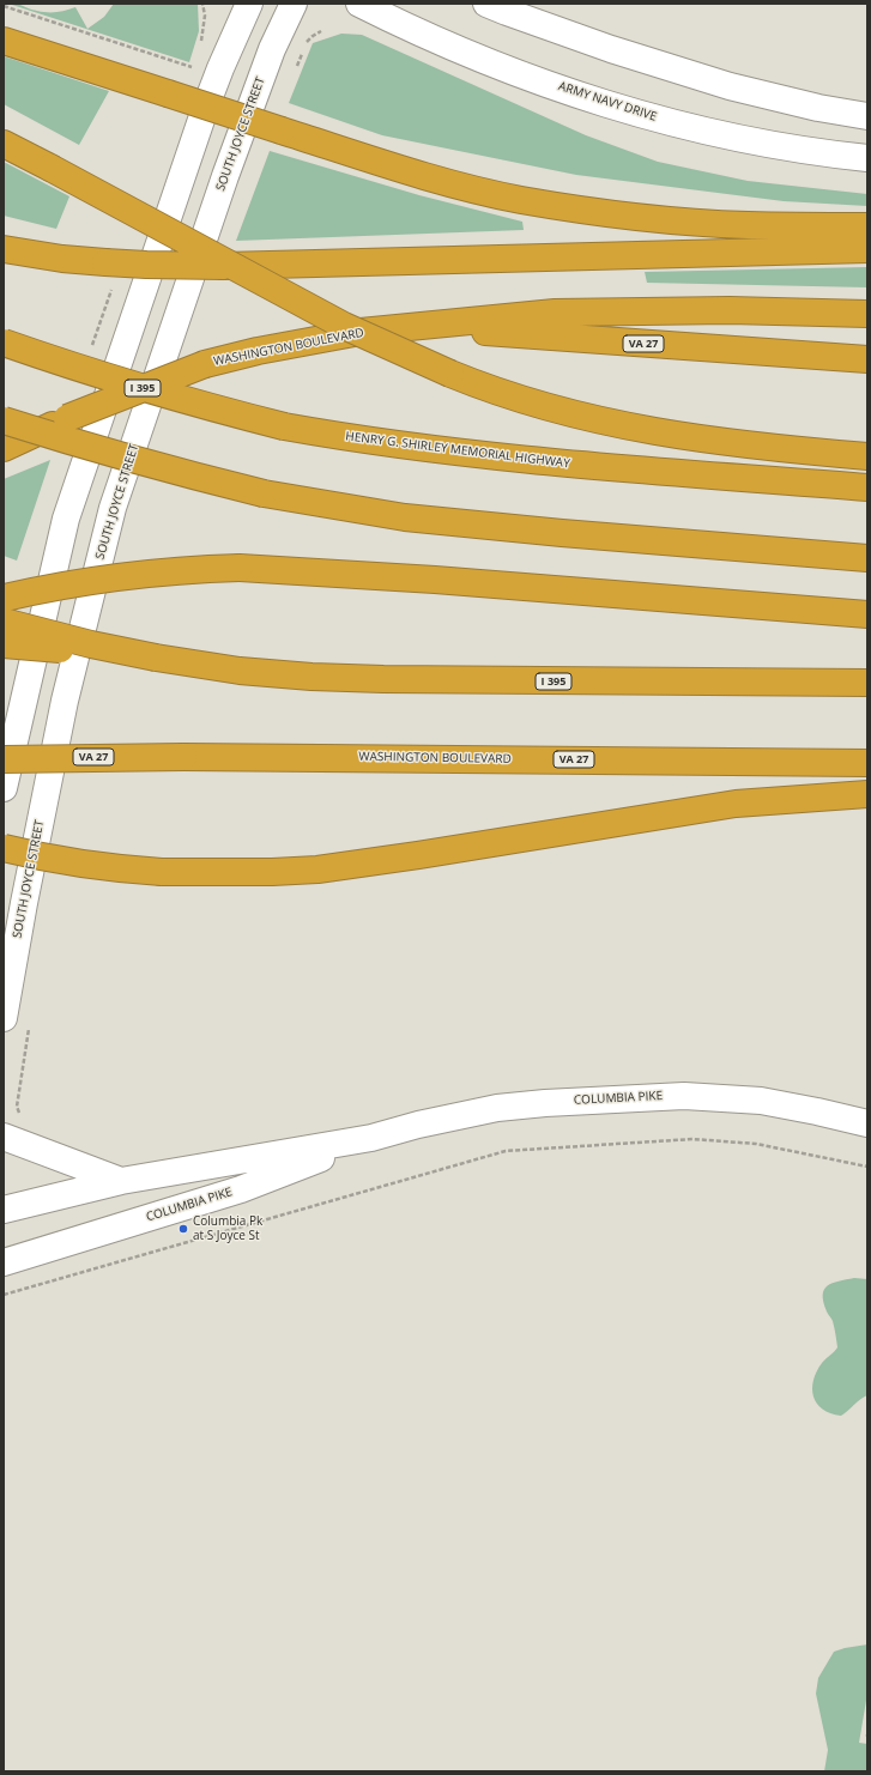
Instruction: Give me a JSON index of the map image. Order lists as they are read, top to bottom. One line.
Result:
{"streets":{"highway":["VA 27","WASHINGTON BOULEVARD","I 395","HENRY G. SHIRLEY MEMORIAL HIGHWAY"],"main road":["ARMY NAVY DRIVE","SOUTH JOYCE STREET","COLUMBIA PIKE"]},"crossings":[["VA 27","WASHINGTON BOULEVARD"]],"places":["Columbia Pk at S Joyce St"]}
